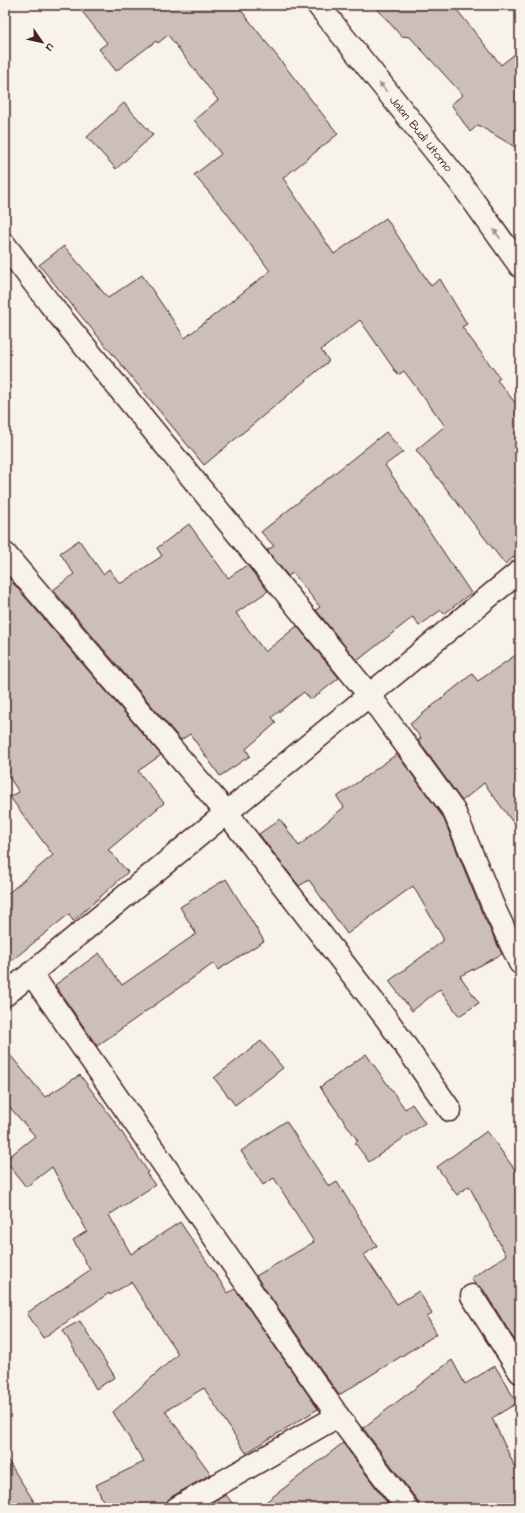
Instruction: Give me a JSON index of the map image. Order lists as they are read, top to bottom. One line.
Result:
{"streets":{"street":["Jalan Budi Utomo"]},"one_way":["Jalan Budi Utomo"],"north":"bottom right"}
